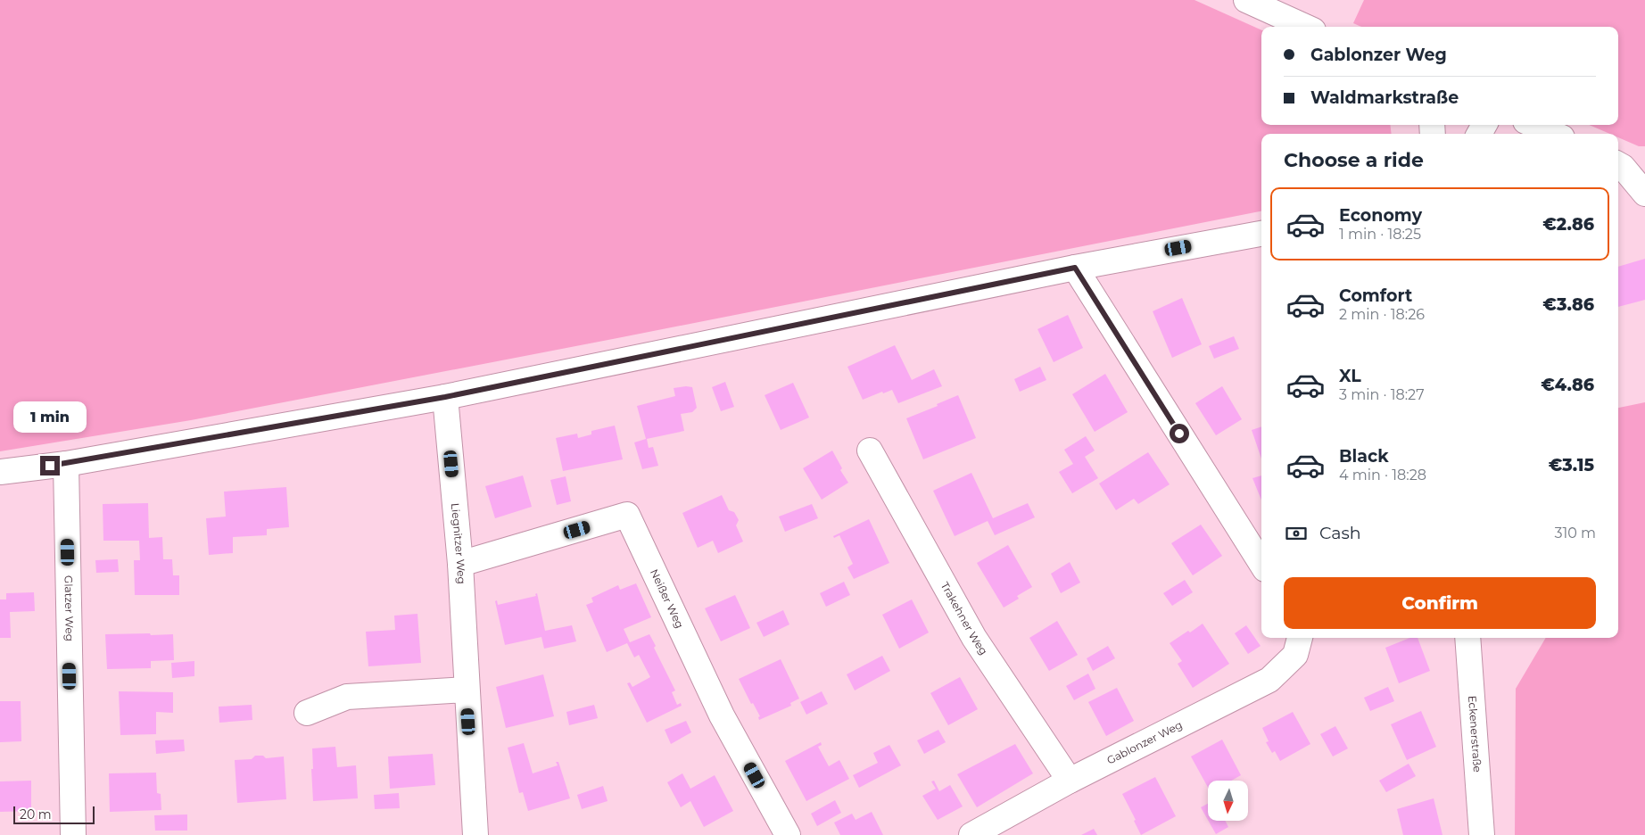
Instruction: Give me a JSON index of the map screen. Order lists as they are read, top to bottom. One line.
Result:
{"streets":{"street":["Liegnitzer Weg","Neißer Weg","Glatzer Weg","Trakehner Weg","Eckenerstraße","Gablonzer Weg"]},"crossings":[["Liegnitzer Weg","Neißer Weg"],["Trakehner Weg","Gablonzer Weg"]],"scale_bar":"20 m","north":"bottom","page":{"banner":["Gablonzer Weg","Waldmarkstraße"],"heading":"Choose a ride","list":[{"name":"Economy","note":"1 min · 18:25","value":"€2.86"},{"name":"Comfort","note":"2 min · 18:26","value":"€3.86"},{"name":"XL","note":"3 min · 18:27","value":"€4.86"},{"name":"Black","note":"4 min · 18:28","value":"€3.15"}],"bubble":"1 min","pay":["Cash","310 m"],"buttons":"Confirm","scale":"20 m"}}
